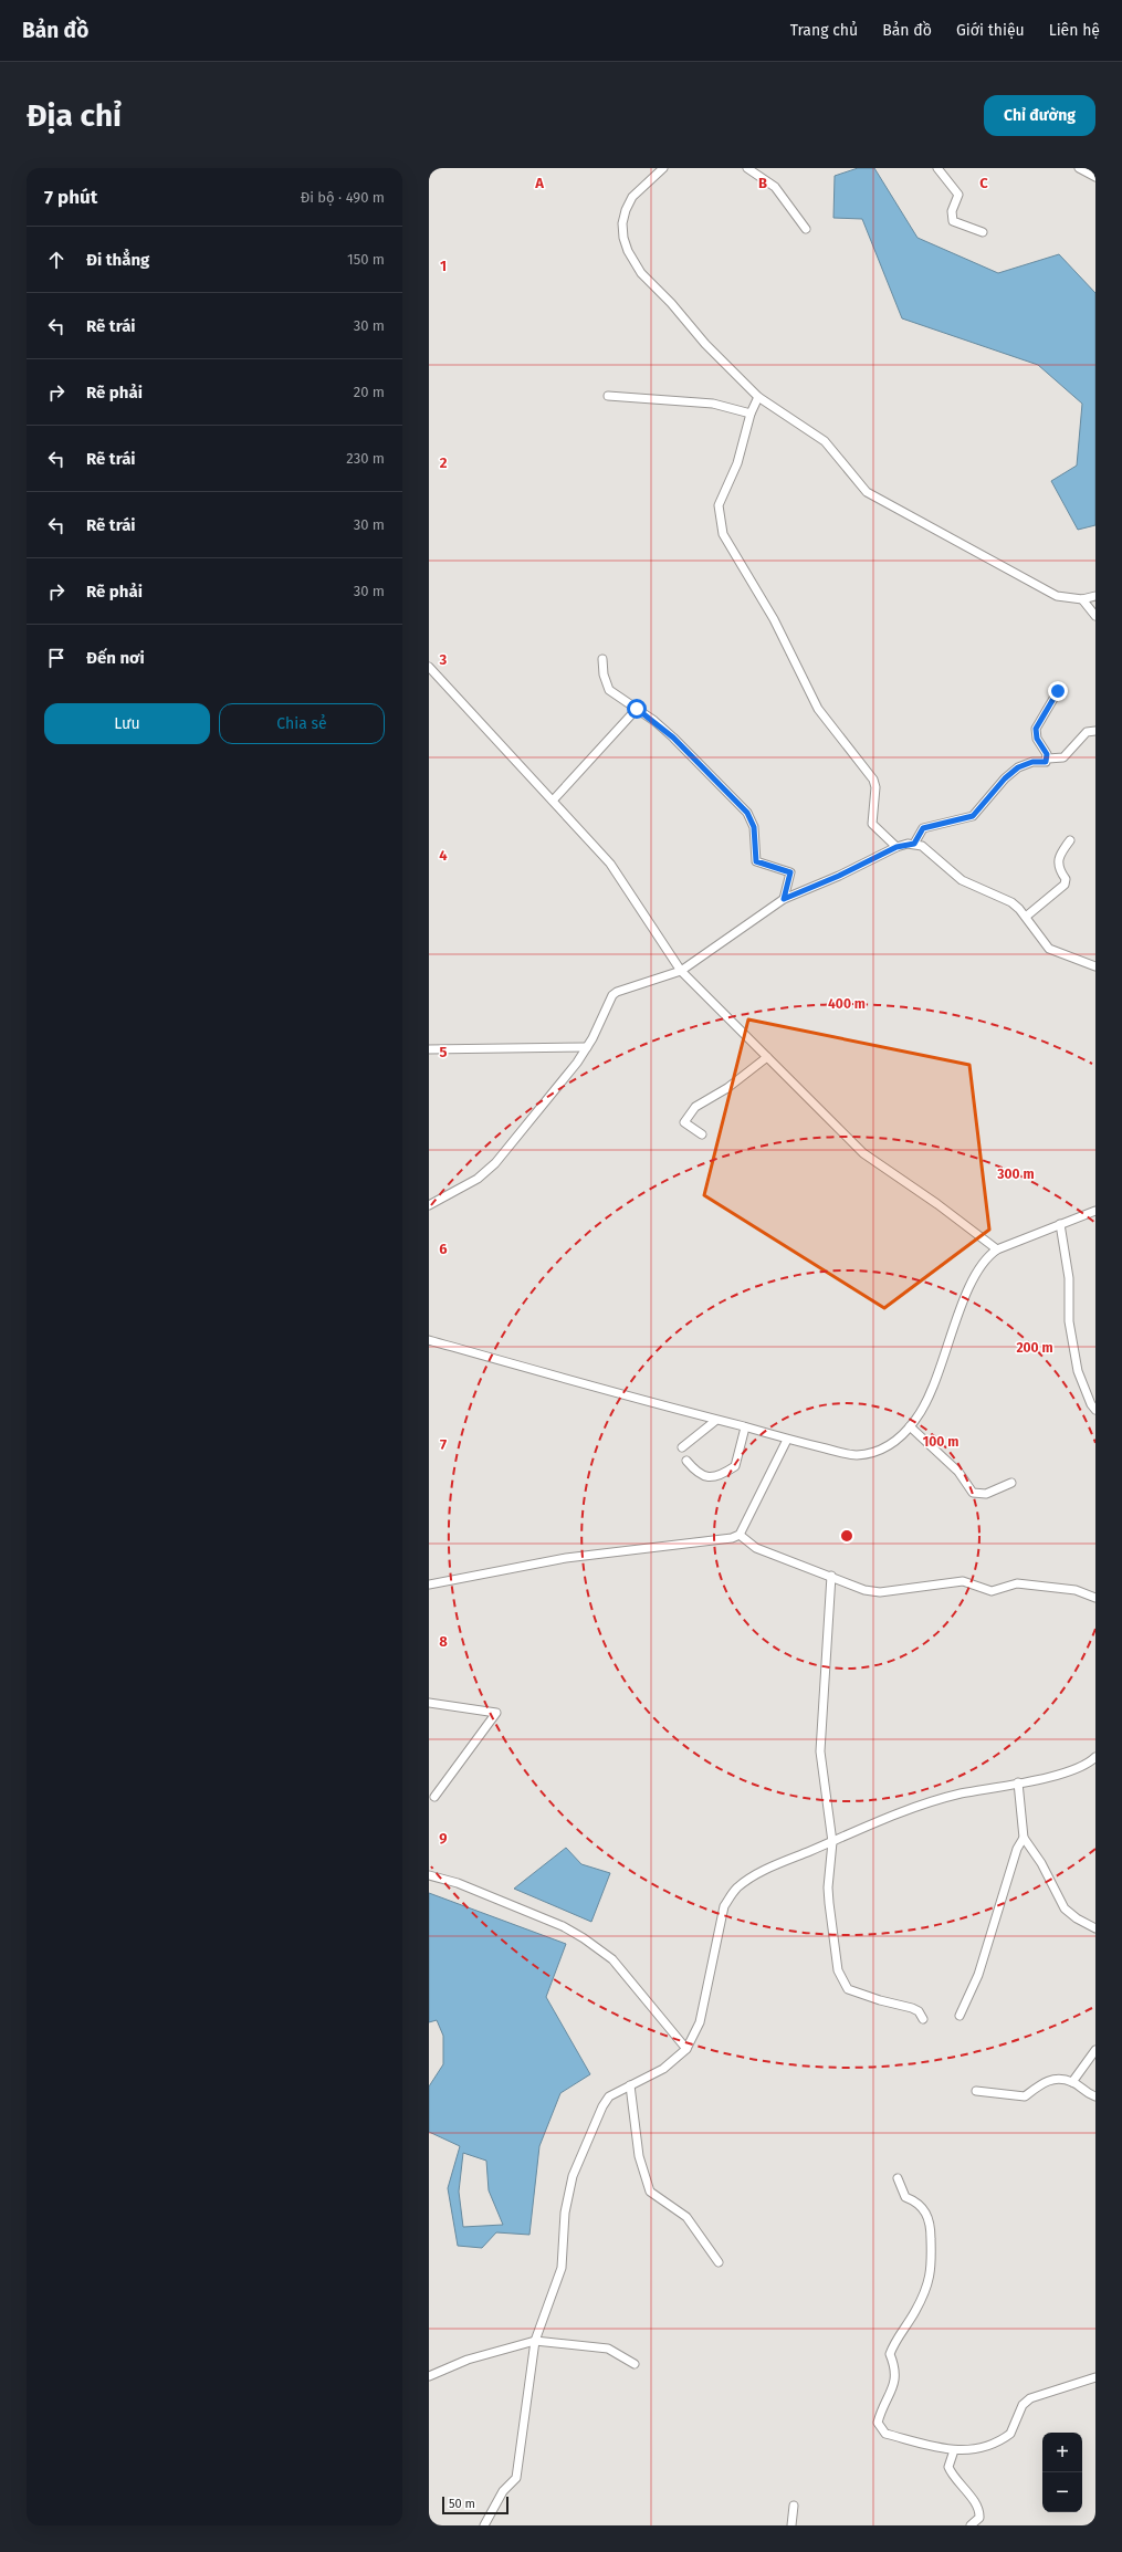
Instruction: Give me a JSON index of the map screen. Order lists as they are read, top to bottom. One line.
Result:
{"scale_bar":"50 m","page":{"header":"Bản đồ","nav":["Trang chủ","Bản đồ","Giới thiệu","Liên hệ"],"buttons":["Chỉ đường",["Lưu","Chia sẻ"]],"title":"Địa chỉ","heading":["7 phút","Đi bộ · 490 m"],"list":[["Đi thẳng","150 m"],["Rẽ trái","30 m"],["Rẽ phải","20 m"],["Rẽ trái","230 m"],["Rẽ trái","30 m"],["Rẽ phải","30 m"],"Đến nơi"],"map_buttons":["+","−"],"scale":"50 m"},"grid":{"columns":["A","B","C"],"rows":["1","2","3","4","5","6","7","8","9"]},"rings":["400 m","300 m","200 m","100 m"]}
